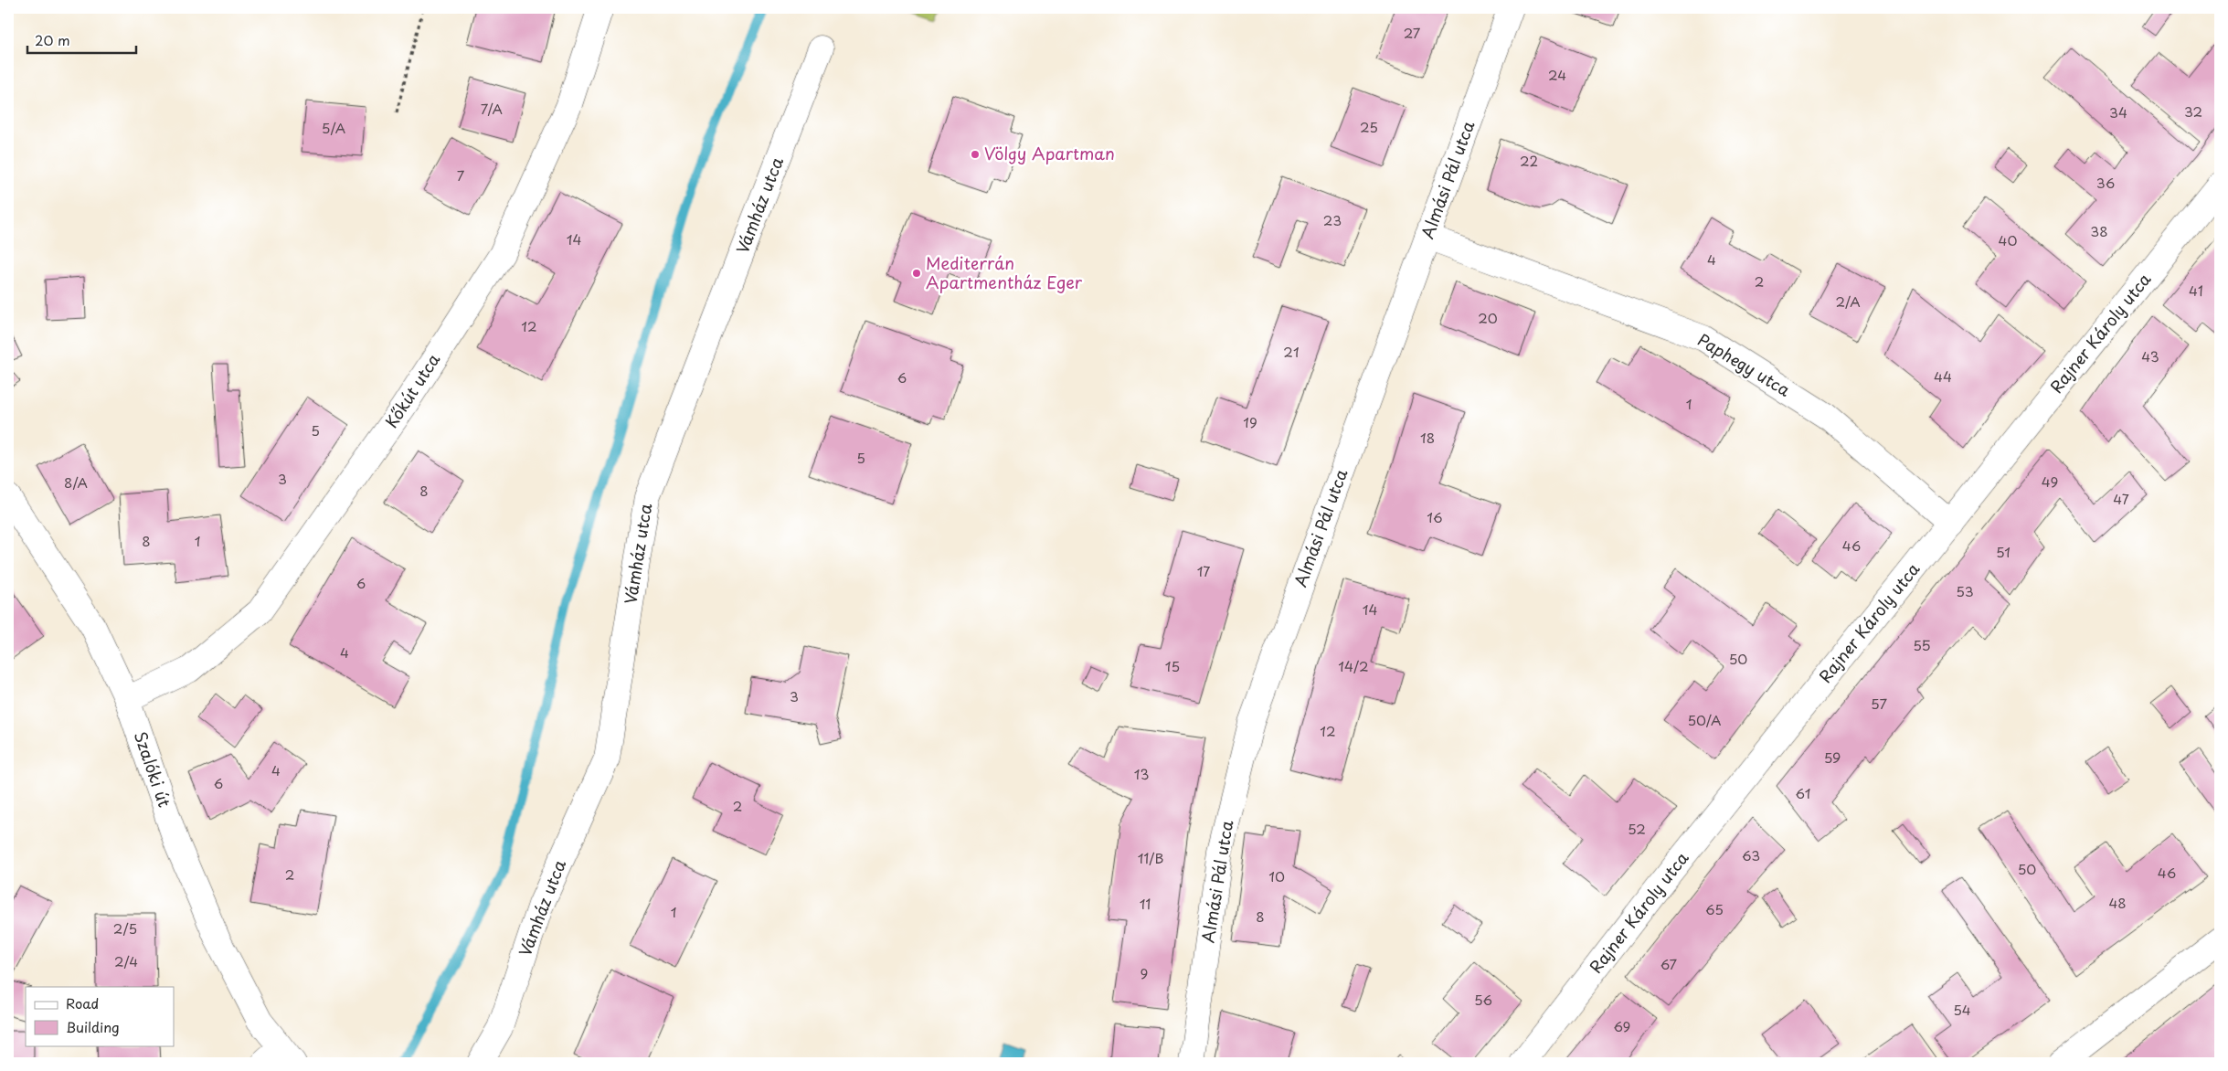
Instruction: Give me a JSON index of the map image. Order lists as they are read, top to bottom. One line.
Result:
{"streets":{"street":["Almási Pál utca","Vámház utca","Rajner Károly utca","Paphegy utca","Kőkút utca","Szalóki út"]},"crossings":[["Almási Pál utca","Paphegy utca"],["Rajner Károly utca","Paphegy utca"],["Kőkút utca","Szalóki út"]],"places":["Völgy Apartman","Mediterrán Apartmentház Eger"],"house_numbers":["27","24","7/A","32","34","25","5/A","22","7","36","23","38","14","40","4","2","41","2/A","20","12","21","43","44","6","1","19","5","18","5","3","49","8/A","8","47","16","8","1","46","51","17","6","53","14","55","4","50","15","14/2","3","57","50/A","12","59","4","13","6","61","2","52","63","11/B","50","46","2","10","48","11","65","1","8","2/5","2/4","67","9","56","54","69"],"legend":["Road","Building"],"scale_bar":"20 m"}
